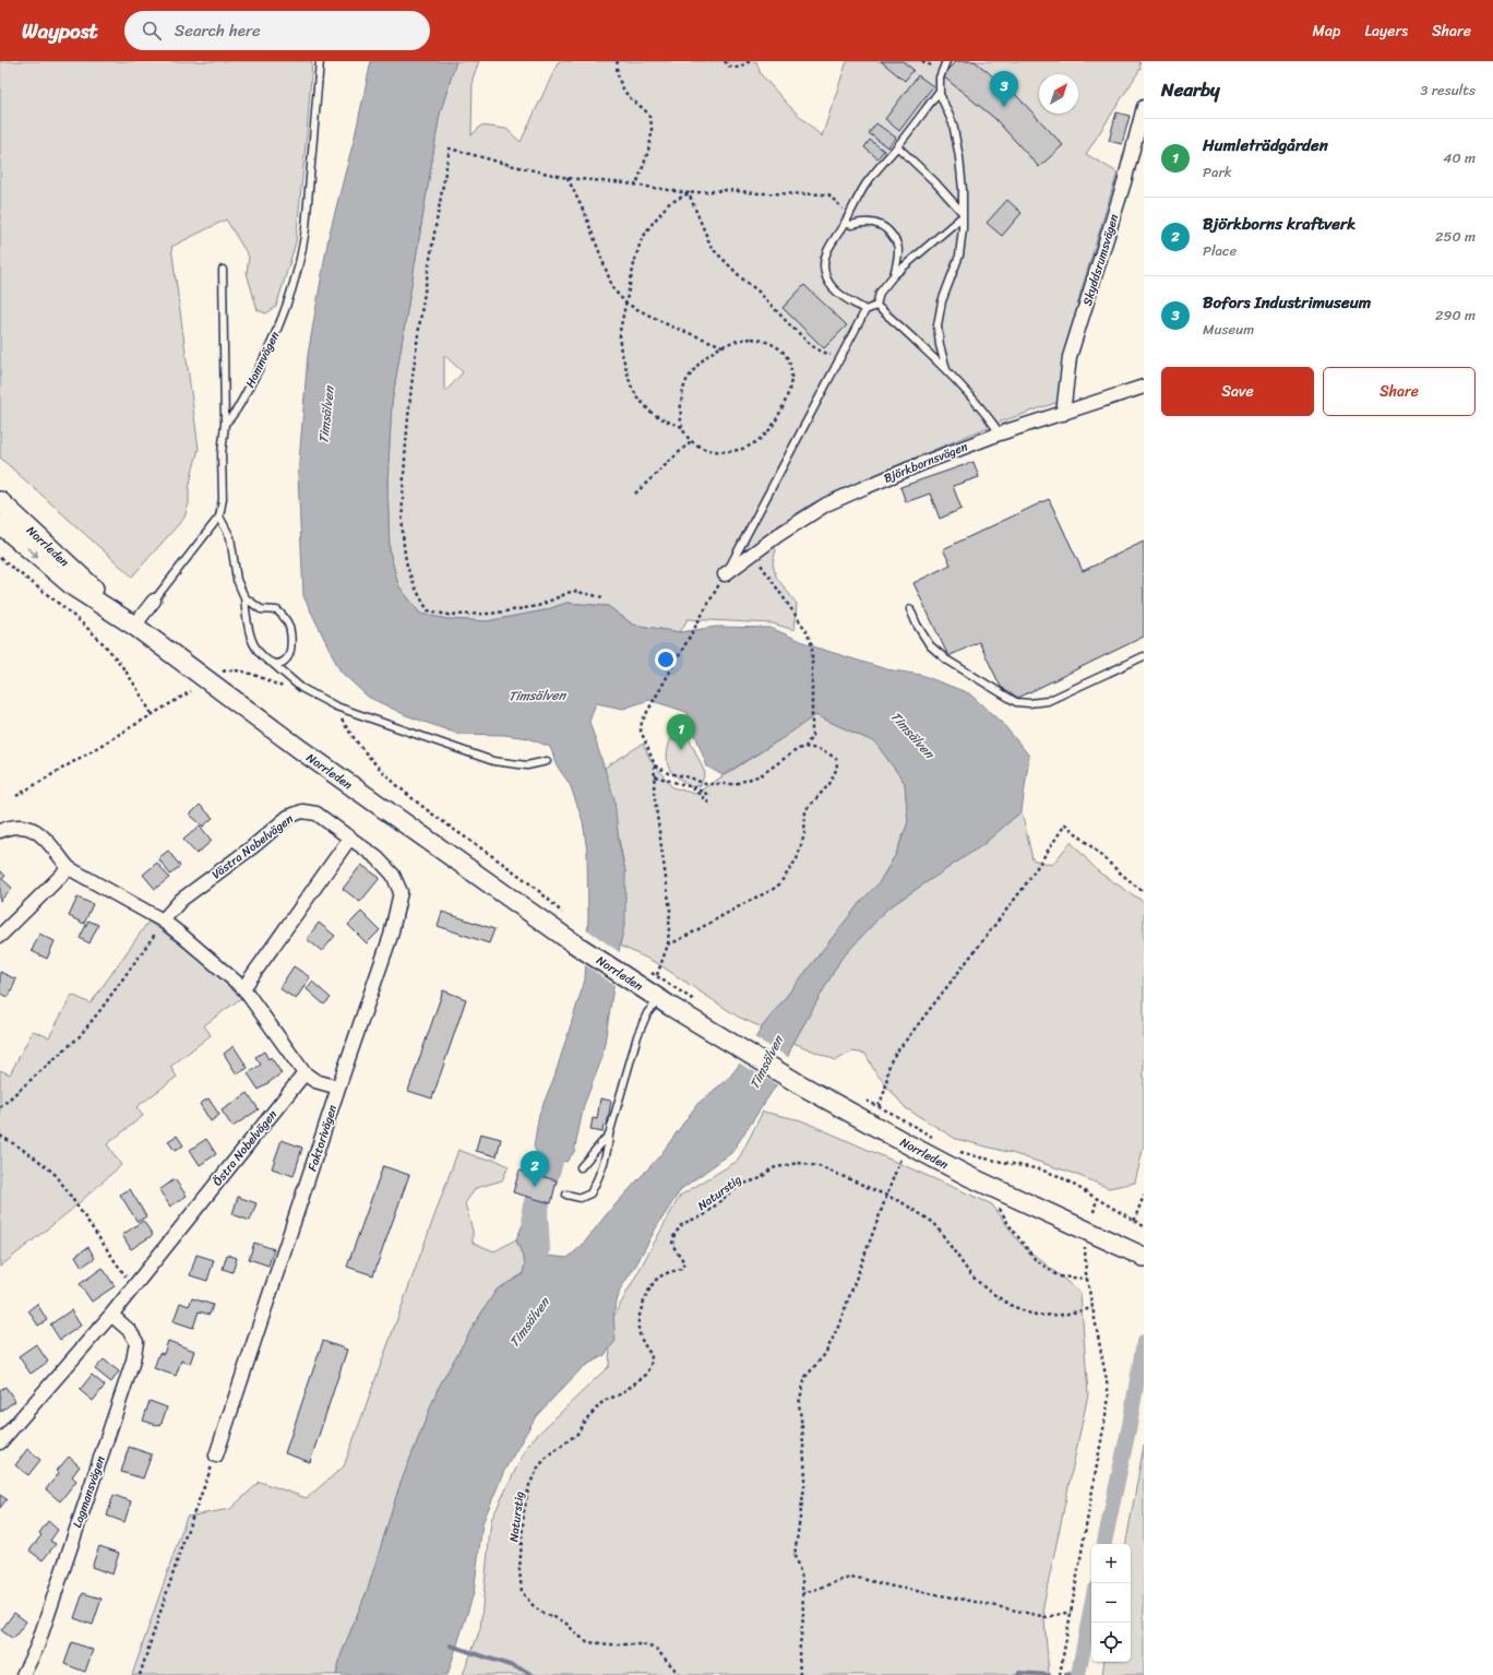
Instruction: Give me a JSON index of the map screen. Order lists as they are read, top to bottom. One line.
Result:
{"streets":{"street":["Skyddsrumsvägen","Björkbornsvägen","Norrleden","Västra Nobelvägen","Faktorivägen","Östra Nobelvägen","Lagmansvägen"],"lane":["Hamnvägen"],"path":["Naturstig"]},"crossings":[["Skyddsrumsvägen","Björkbornsvägen"],["Västra Nobelvägen","Faktorivägen"],["Östra Nobelvägen","Lagmansvägen"]],"water":["Timsälven"],"north":"top right","page":{"header":"Waypost","search":"Search here","nav":["Map","Layers","Share"],"heading":["Nearby","3 results"],"pins":["3","1","2"],"list":[{"mark":"1","name":"Humleträdgården","note":"Park","value":"40 m"},{"mark":"2","name":"Björkborns kraftverk","note":"Place","value":"250 m"},{"mark":"3","name":"Bofors Industrimuseum","note":"Museum","value":"290 m"}],"buttons":["Save","Share"],"map_buttons":["+","−"]}}
